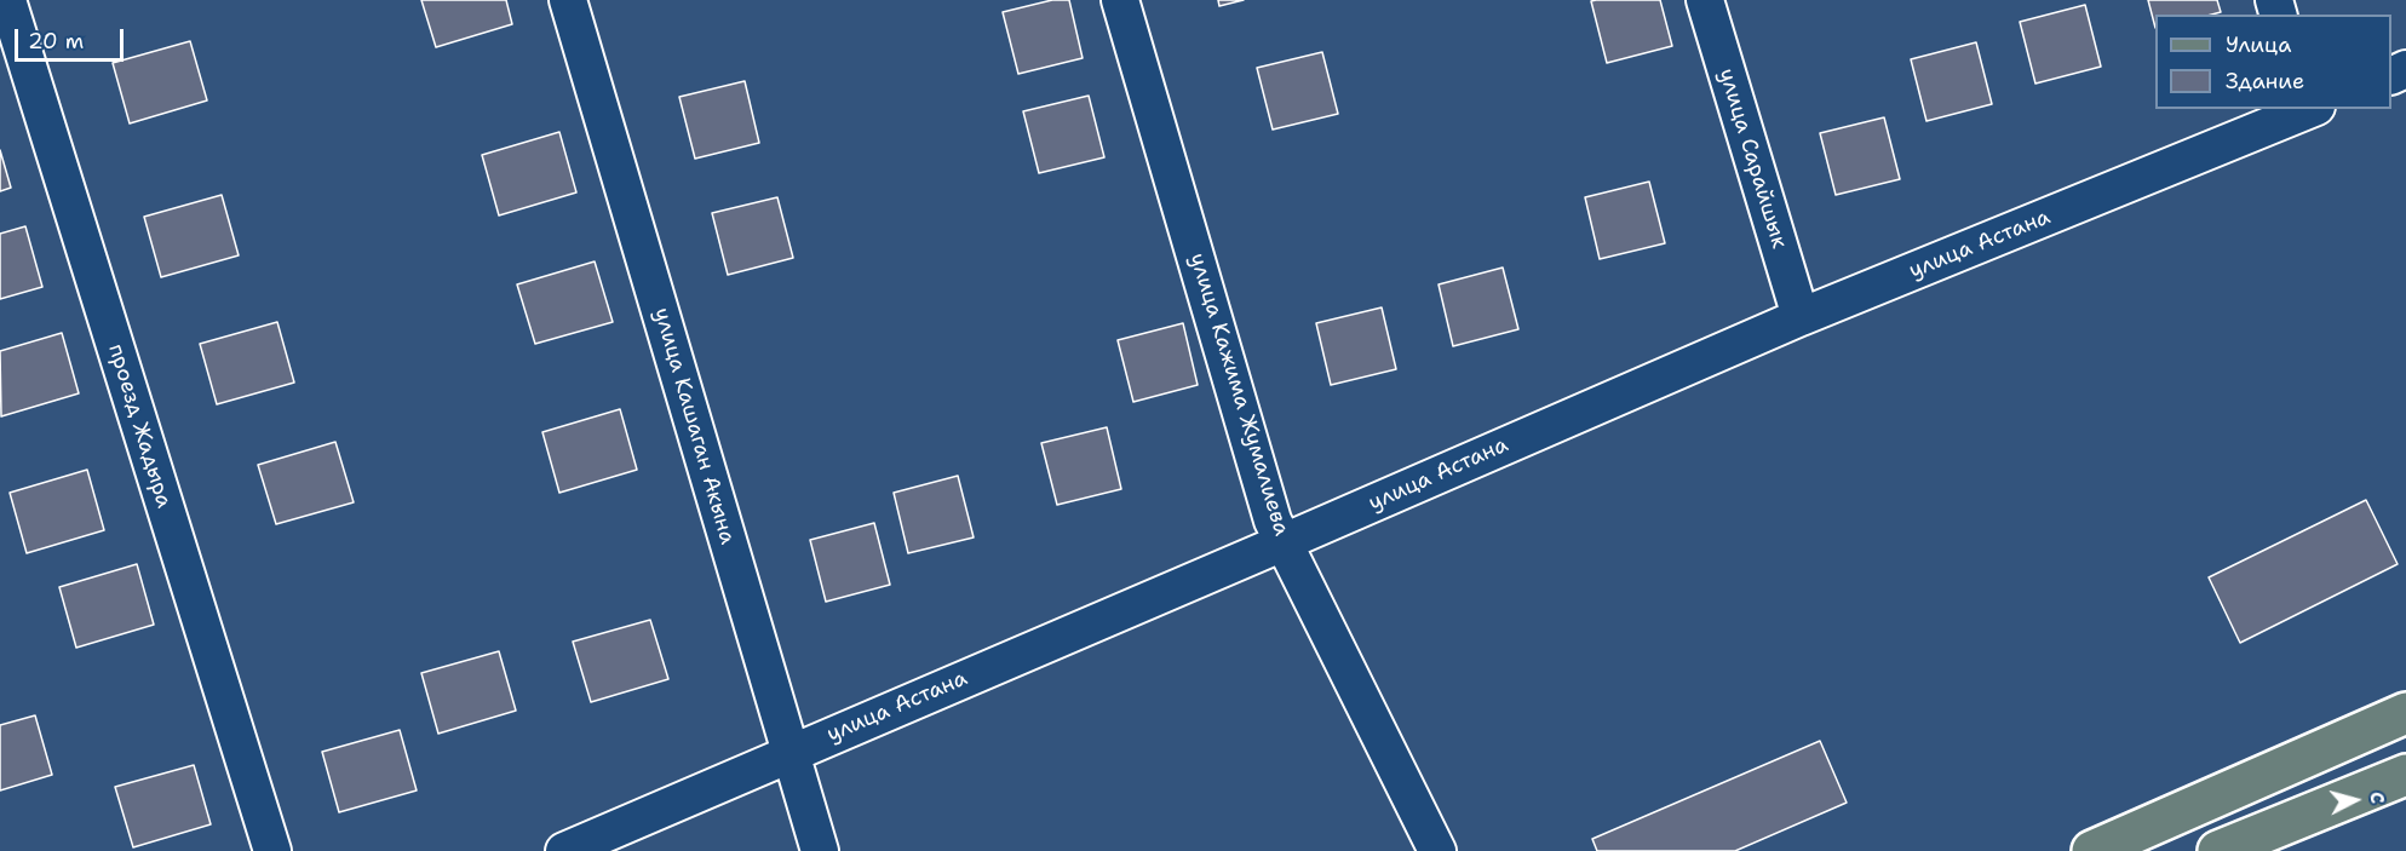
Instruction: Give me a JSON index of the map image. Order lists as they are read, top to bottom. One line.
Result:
{"streets":{"street":["улица Сарайшык","улица Астана","улица Кажима Жумалиева","проезд Жадыра","улица Кашаган Акына"]},"crossings":[["улица Сарайшык","улица Астана"],["улица Астана","улица Кажима Жумалиева"],["улица Астана","улица Кашаган Акына"]],"legend":["Улица","Здание"],"scale_bar":"20 m","north":"right"}
